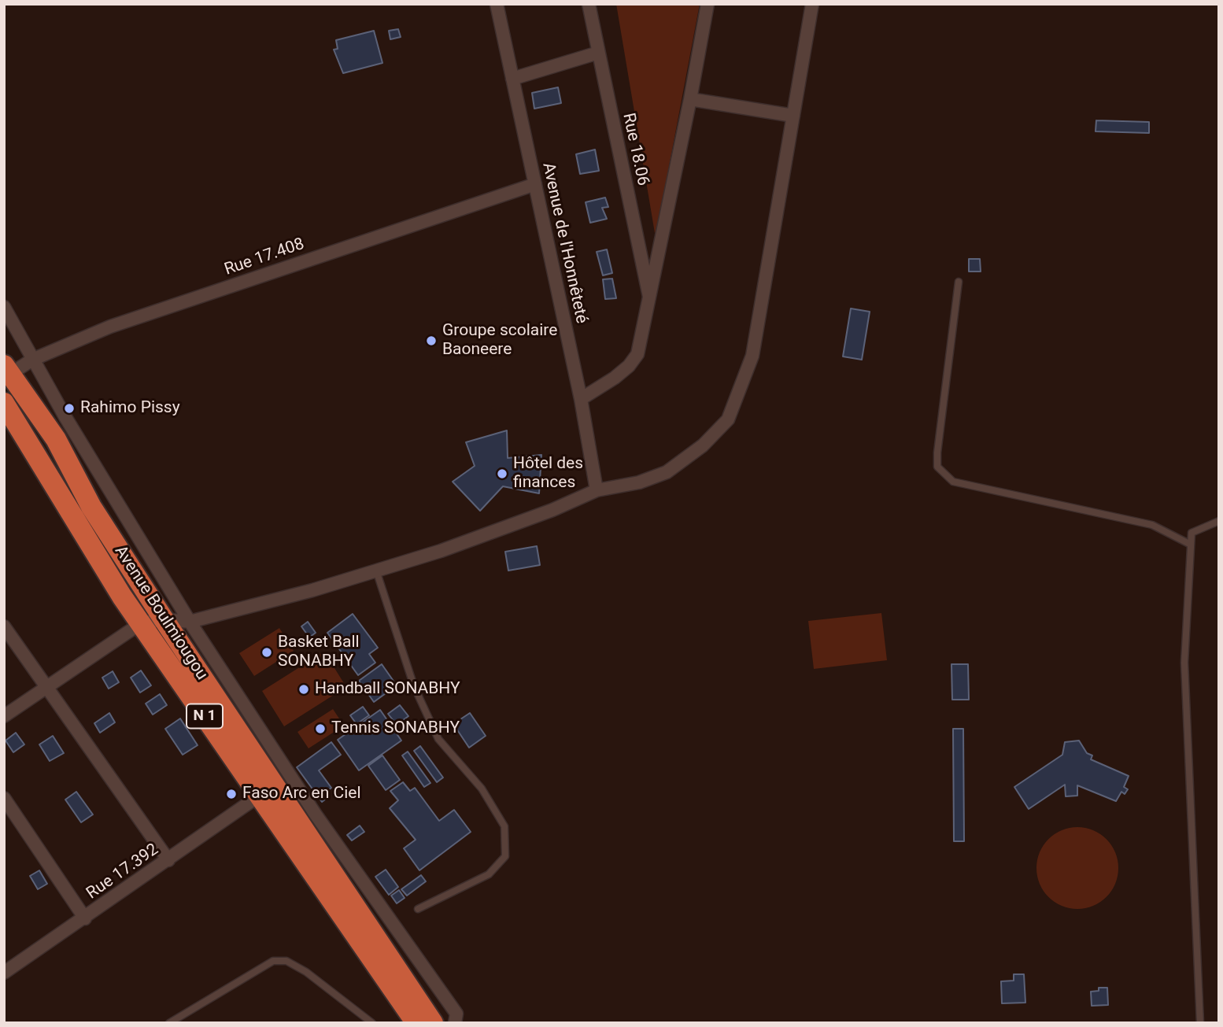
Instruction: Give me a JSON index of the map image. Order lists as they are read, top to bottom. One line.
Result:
{"streets":{"highway":["Avenue Boulmiougou","N 1"],"street":["Rue 18.06","Avenue de l'Honnêteté","Rue 17.408","Rue 17.392"]},"crossings":[["Avenue de l'Honnêteté","Rue 17.408"],["Rue 17.408","Avenue Boulmiougou"],["Avenue Boulmiougou","Rue 17.392"]],"places":["Groupe scolaire Baoneere","Rahimo Pissy","Hôtel des finances","Basket Ball SONABHY","Handball SONABHY","Tennis SONABHY","Faso Arc en Ciel"]}
